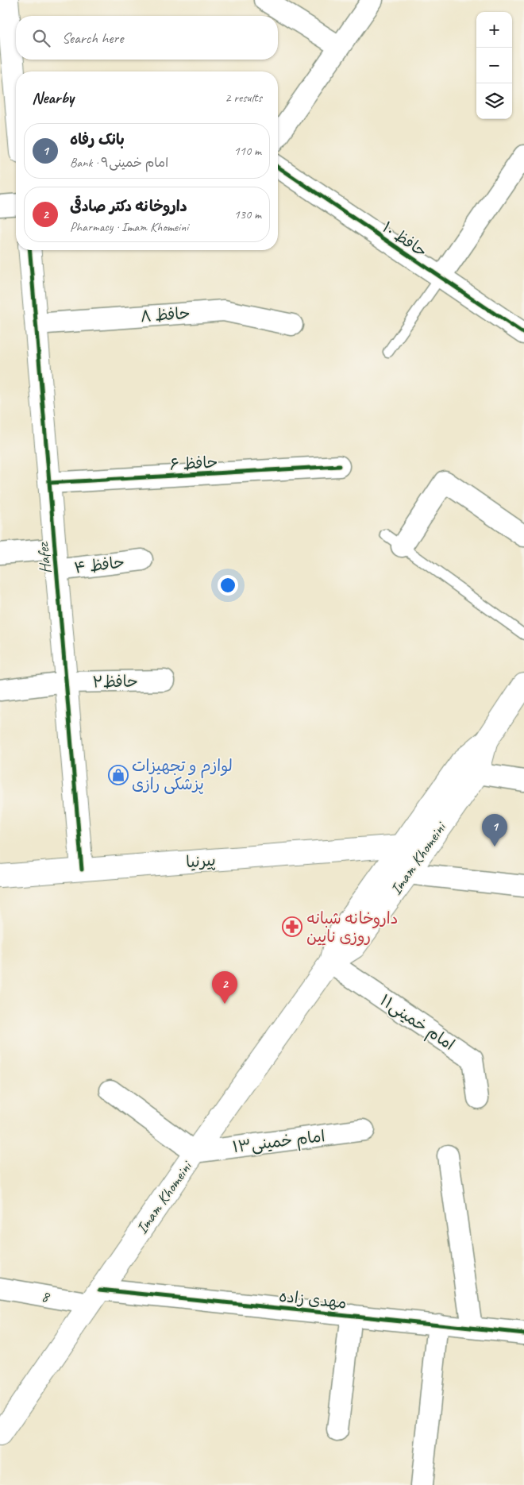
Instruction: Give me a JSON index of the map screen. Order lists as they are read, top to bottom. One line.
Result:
{"streets":{"main road":["Hafez","Imam Khomeini","پیرنیا"],"street":["حافظ ۱۰","حافظ ۸","حافظ ۶","حافظ ۴","حافظ۲","امام خمینی۱۱","امام خمینی۱۳","8","مهدی زاده"]},"crossings":[["حافظ ۸","Hafez"],["حافظ ۶","Hafez"],["Hafez","حافظ ۴"],["Hafez","حافظ۲"],["Hafez","پیرنیا"],["Imam Khomeini","پیرنیا"],["Imam Khomeini","امام خمینی۱۱"],["Imam Khomeini","امام خمینی۱۳"],["Imam Khomeini","8"],["Imam Khomeini","مهدی زاده"],["8","مهدی زاده"]],"places":{"shop":["لوازم و تجهیزات پزشکی رازی"],"pharmacy":["داروخانه شبانه روزی نایین"]},"page":{"map_buttons":["+","−"],"search":"Search here","heading":["Nearby","2 results"],"list":[{"mark":"1","name":"بانک رفاه","note":"Bank · امام خمینی۹","value":"110 m"},{"mark":"2","name":"داروخانه دکتر صادقی","note":"Pharmacy · Imam Khomeini","value":"130 m"}],"pins":["1","2"]}}
